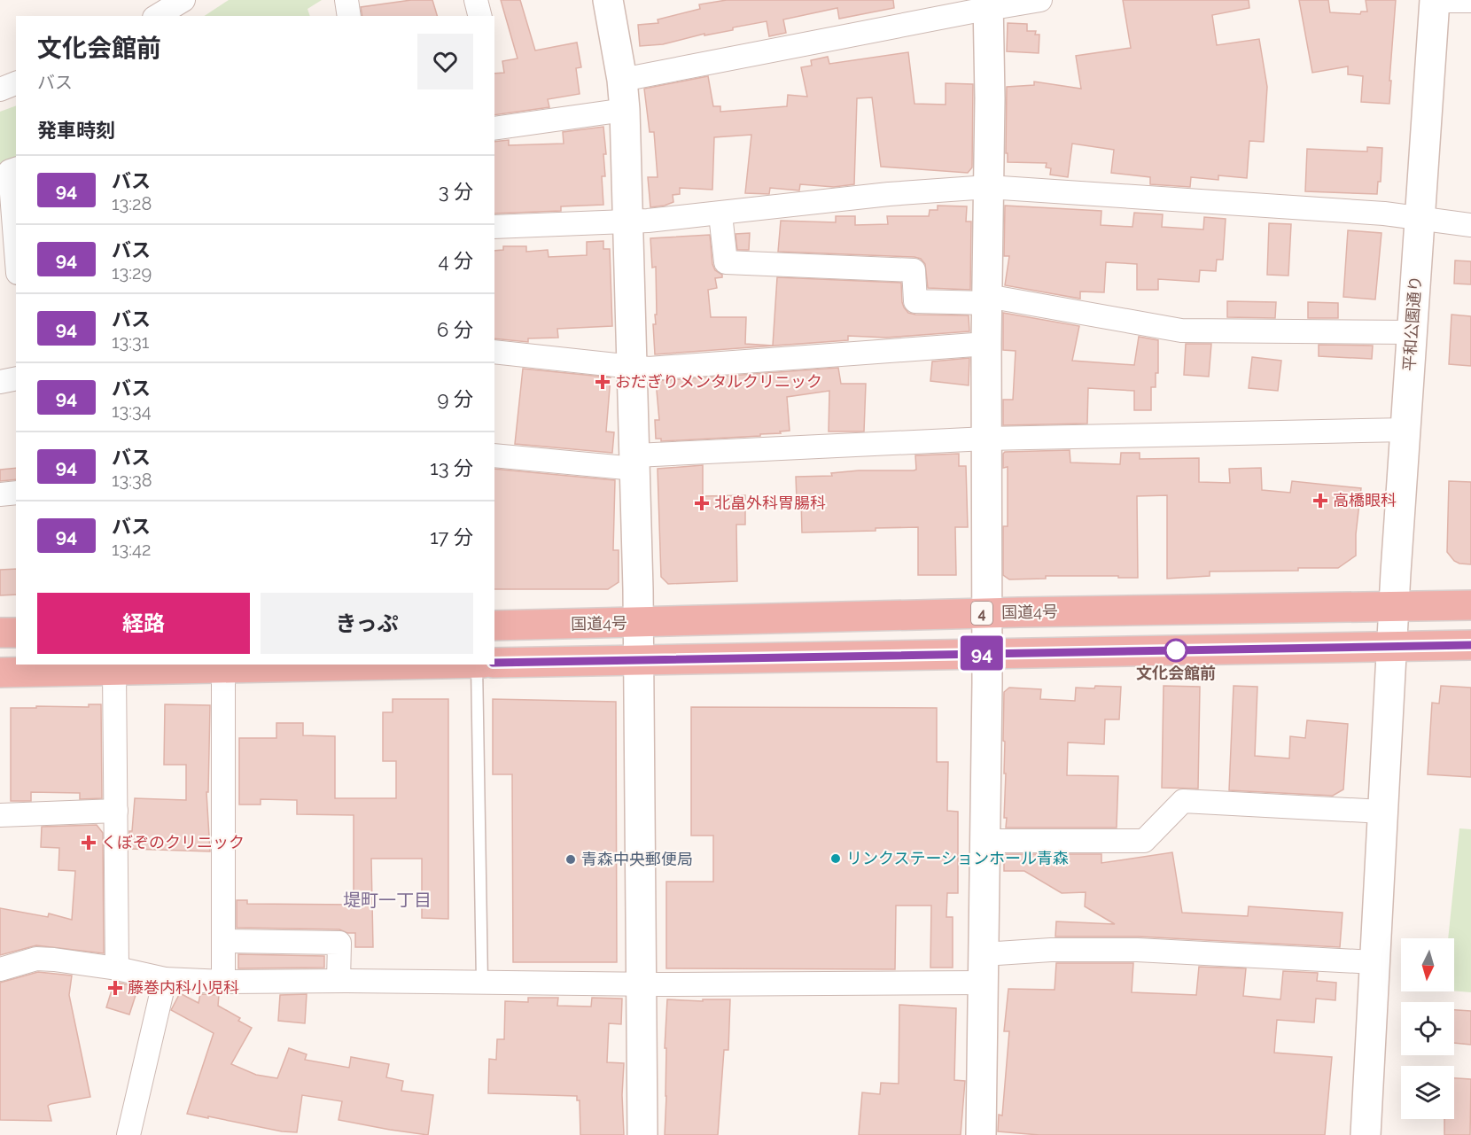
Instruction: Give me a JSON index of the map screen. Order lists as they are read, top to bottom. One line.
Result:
{"streets":{"highway":["国道4号","4"],"street":["平和公園通り"]},"crossings":[["平和公園通り","国道4号"]],"districts":["堤町一丁目"],"places":{"health":["おだぎりメンタルクリニック","高橋眼科","北畠外科胃腸科","くぼぞのクリニック","藤巻内科小児科"],"other":["文化会館前","リンクステーションホール青森","青森中央郵便局"]},"lines":["bus line 94"],"north":"bottom","page":{"on_map":"94","heading":[["文化会館前","バス"],"発車時刻"],"list":[{"mark":"94","name":"バス","note":"13:28","value":"3 分"},{"mark":"94","name":"バス","note":"13:29","value":"4 分"},{"mark":"94","name":"バス","note":"13:31","value":"6 分"},{"mark":"94","name":"バス","note":"13:34","value":"9 分"},{"mark":"94","name":"バス","note":"13:38","value":"13 分"},{"mark":"94","name":"バス","note":"13:42","value":"17 分"}],"buttons":["経路","きっぷ"]}}
